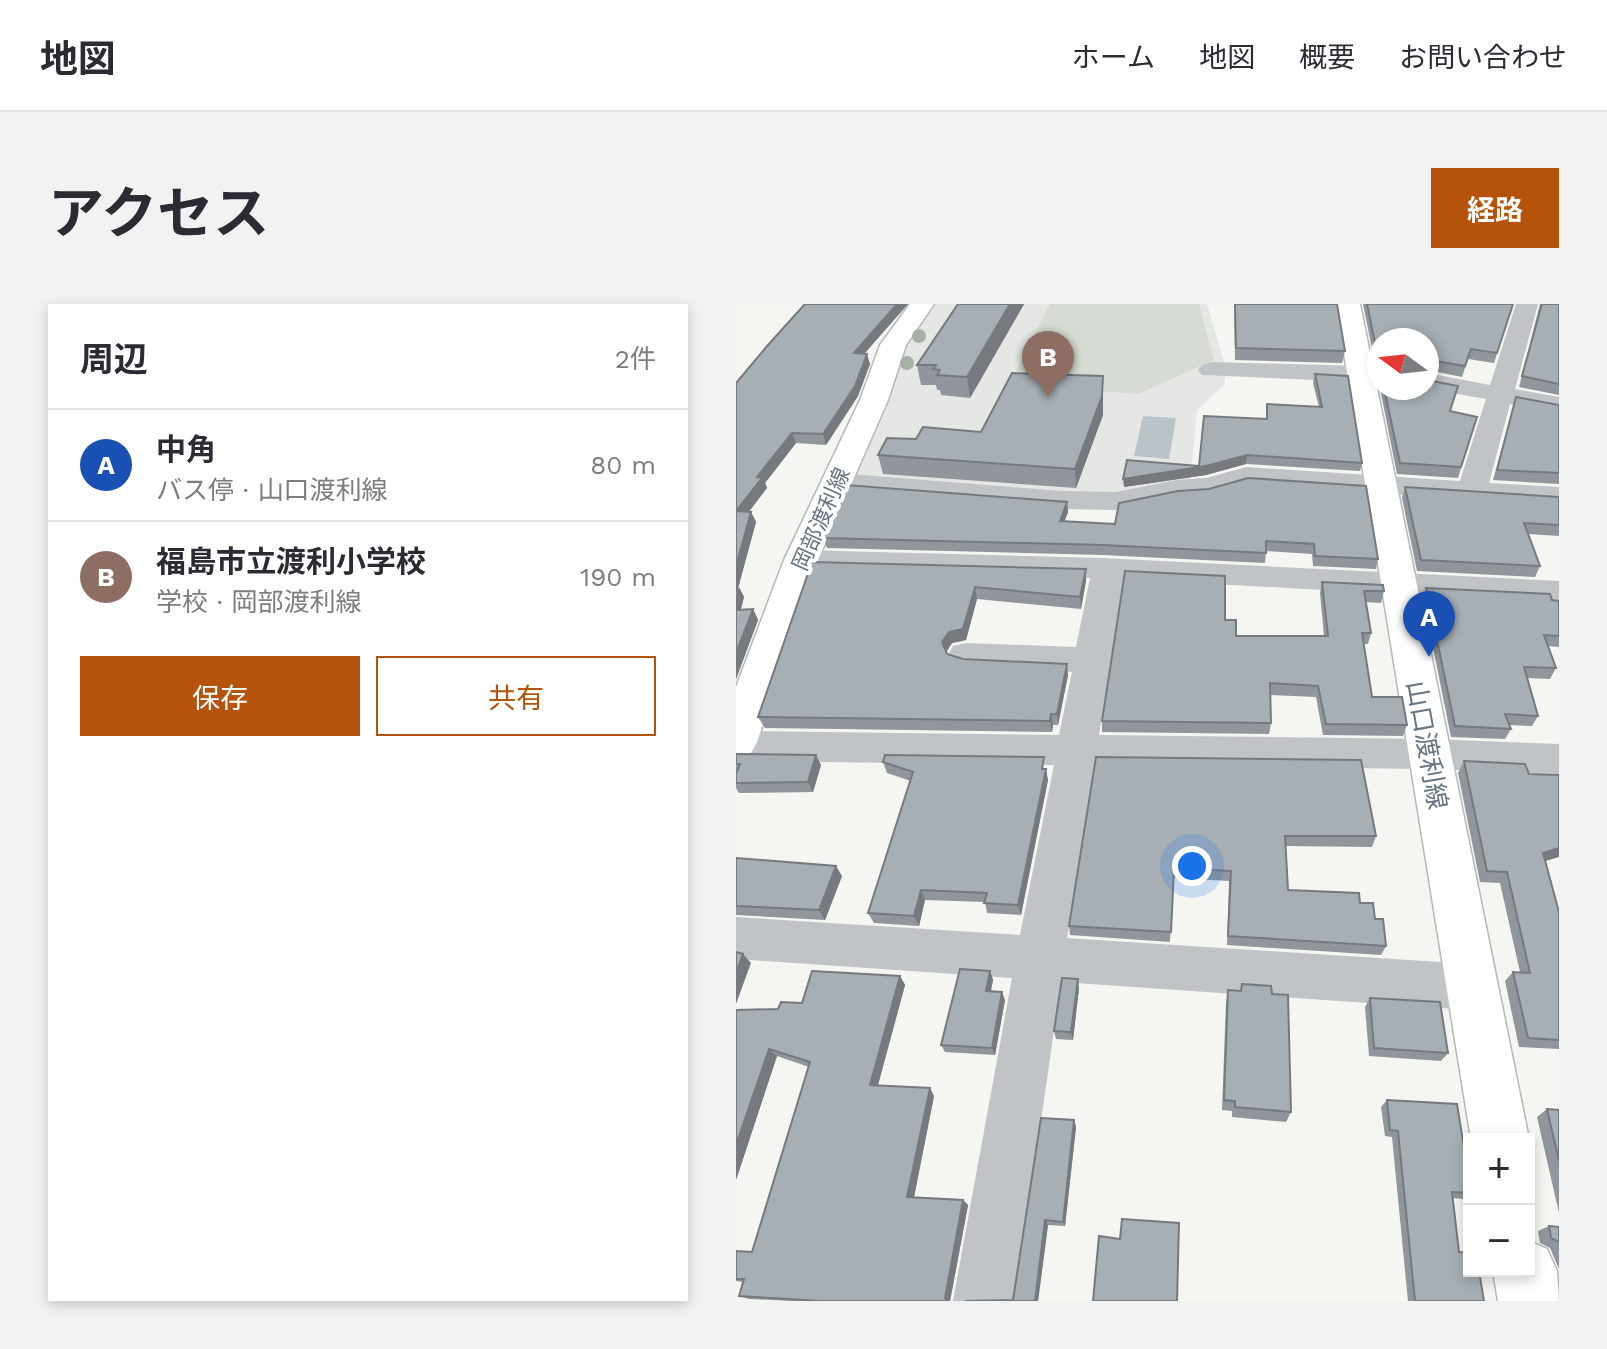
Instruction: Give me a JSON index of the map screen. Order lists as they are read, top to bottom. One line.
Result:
{"streets":{"main road":["岡部渡利線","山口渡利線"]},"north":"left","page":{"header":"地図","nav":["ホーム","地図","概要","お問い合わせ"],"title":"アクセス","buttons":["経路",["保存","共有"]],"heading":["周辺","2件"],"pins":["B","A"],"list":[{"mark":"A","name":"中角","note":"バス停 · 山口渡利線","value":"80 m"},{"mark":"B","name":"福島市立渡利小学校","note":"学校 · 岡部渡利線","value":"190 m"}],"map_buttons":["+","−"]}}
